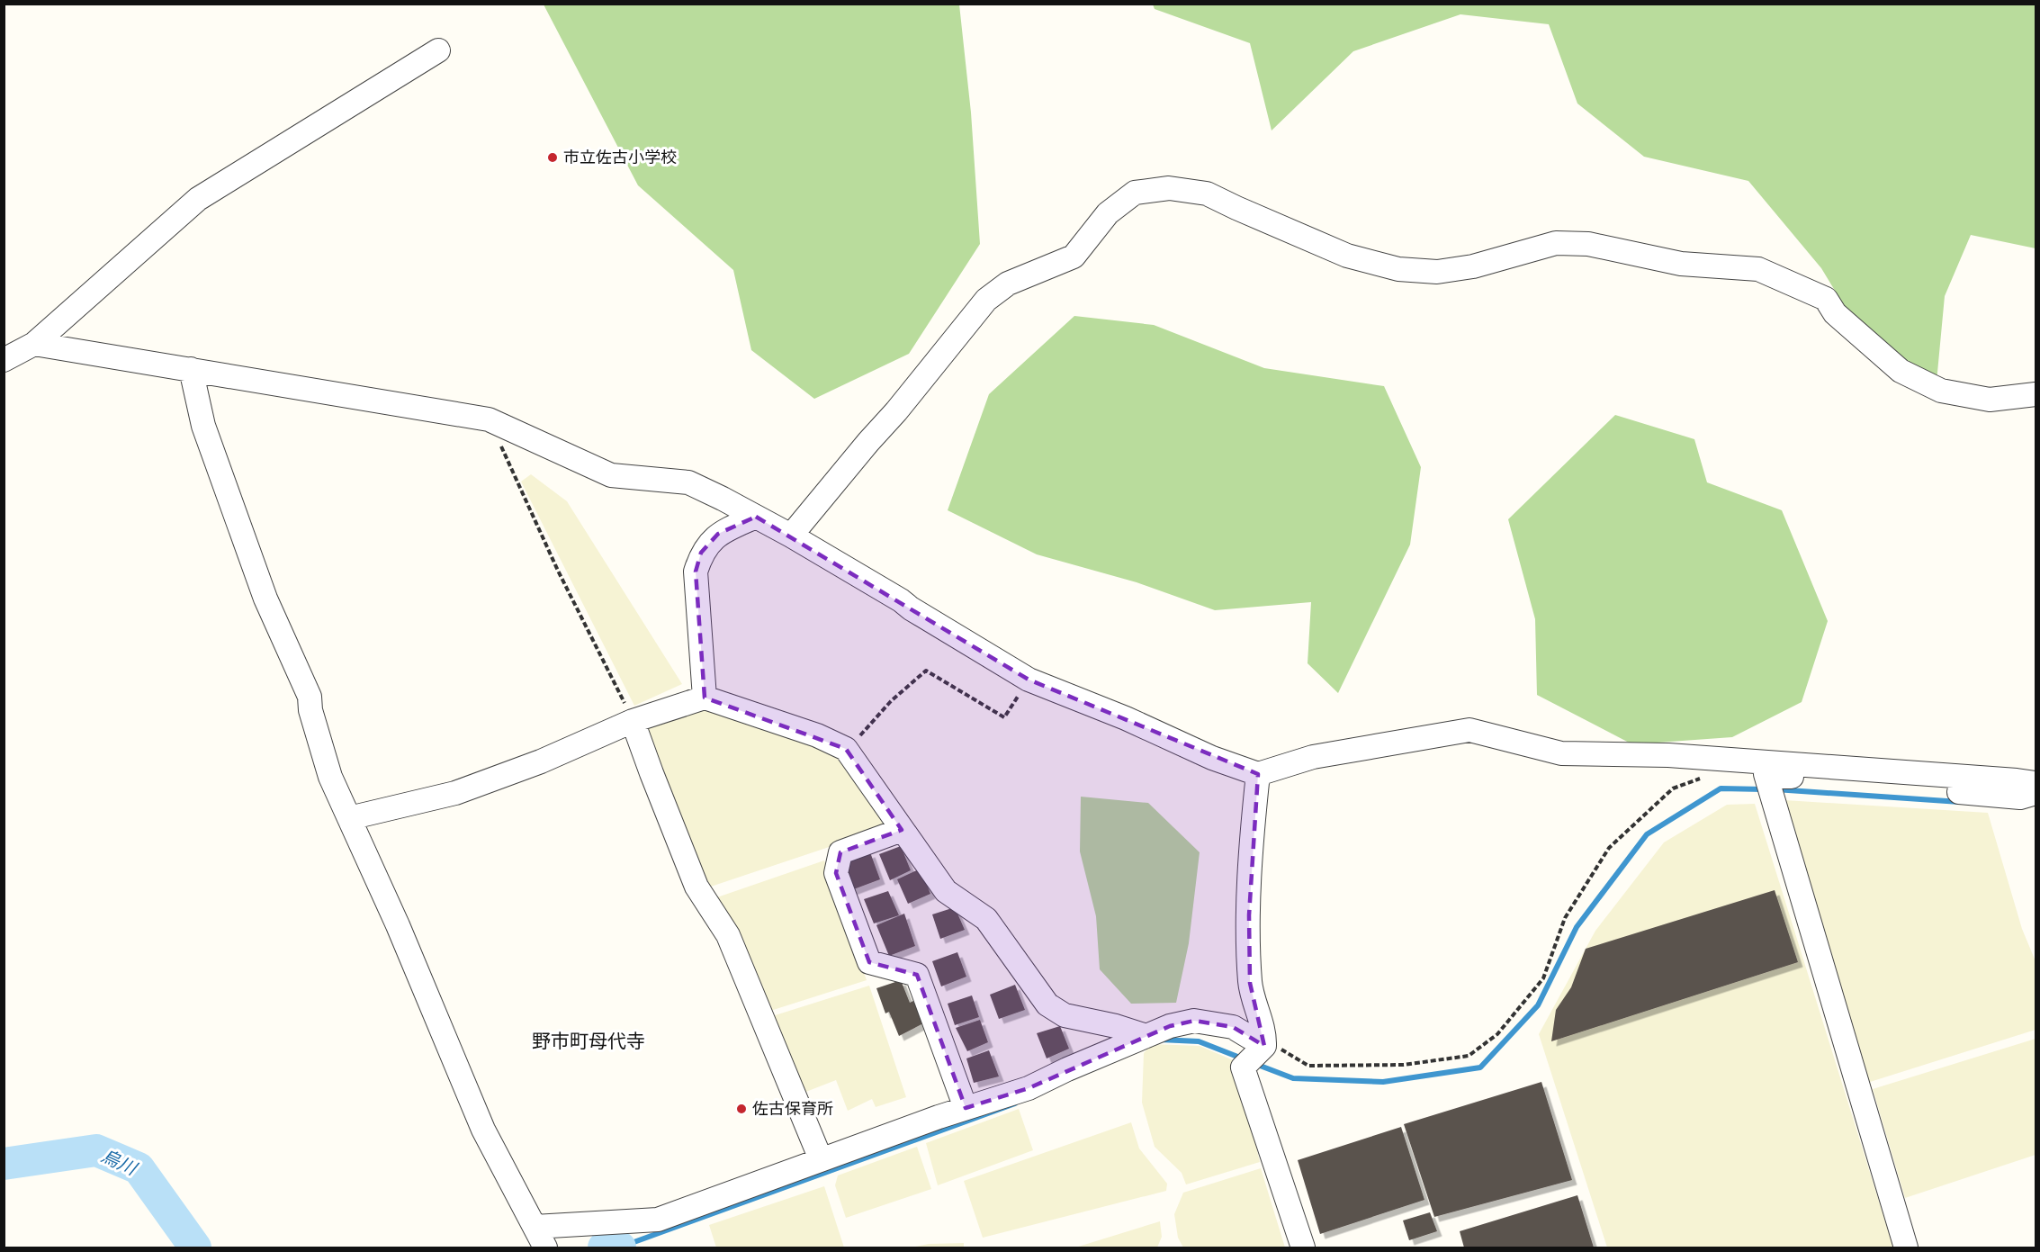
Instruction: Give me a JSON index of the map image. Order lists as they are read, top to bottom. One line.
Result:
{"districts":["野市町母代寺"],"water":["烏川"],"places":["市立佐古小学校","佐古保育所"]}
